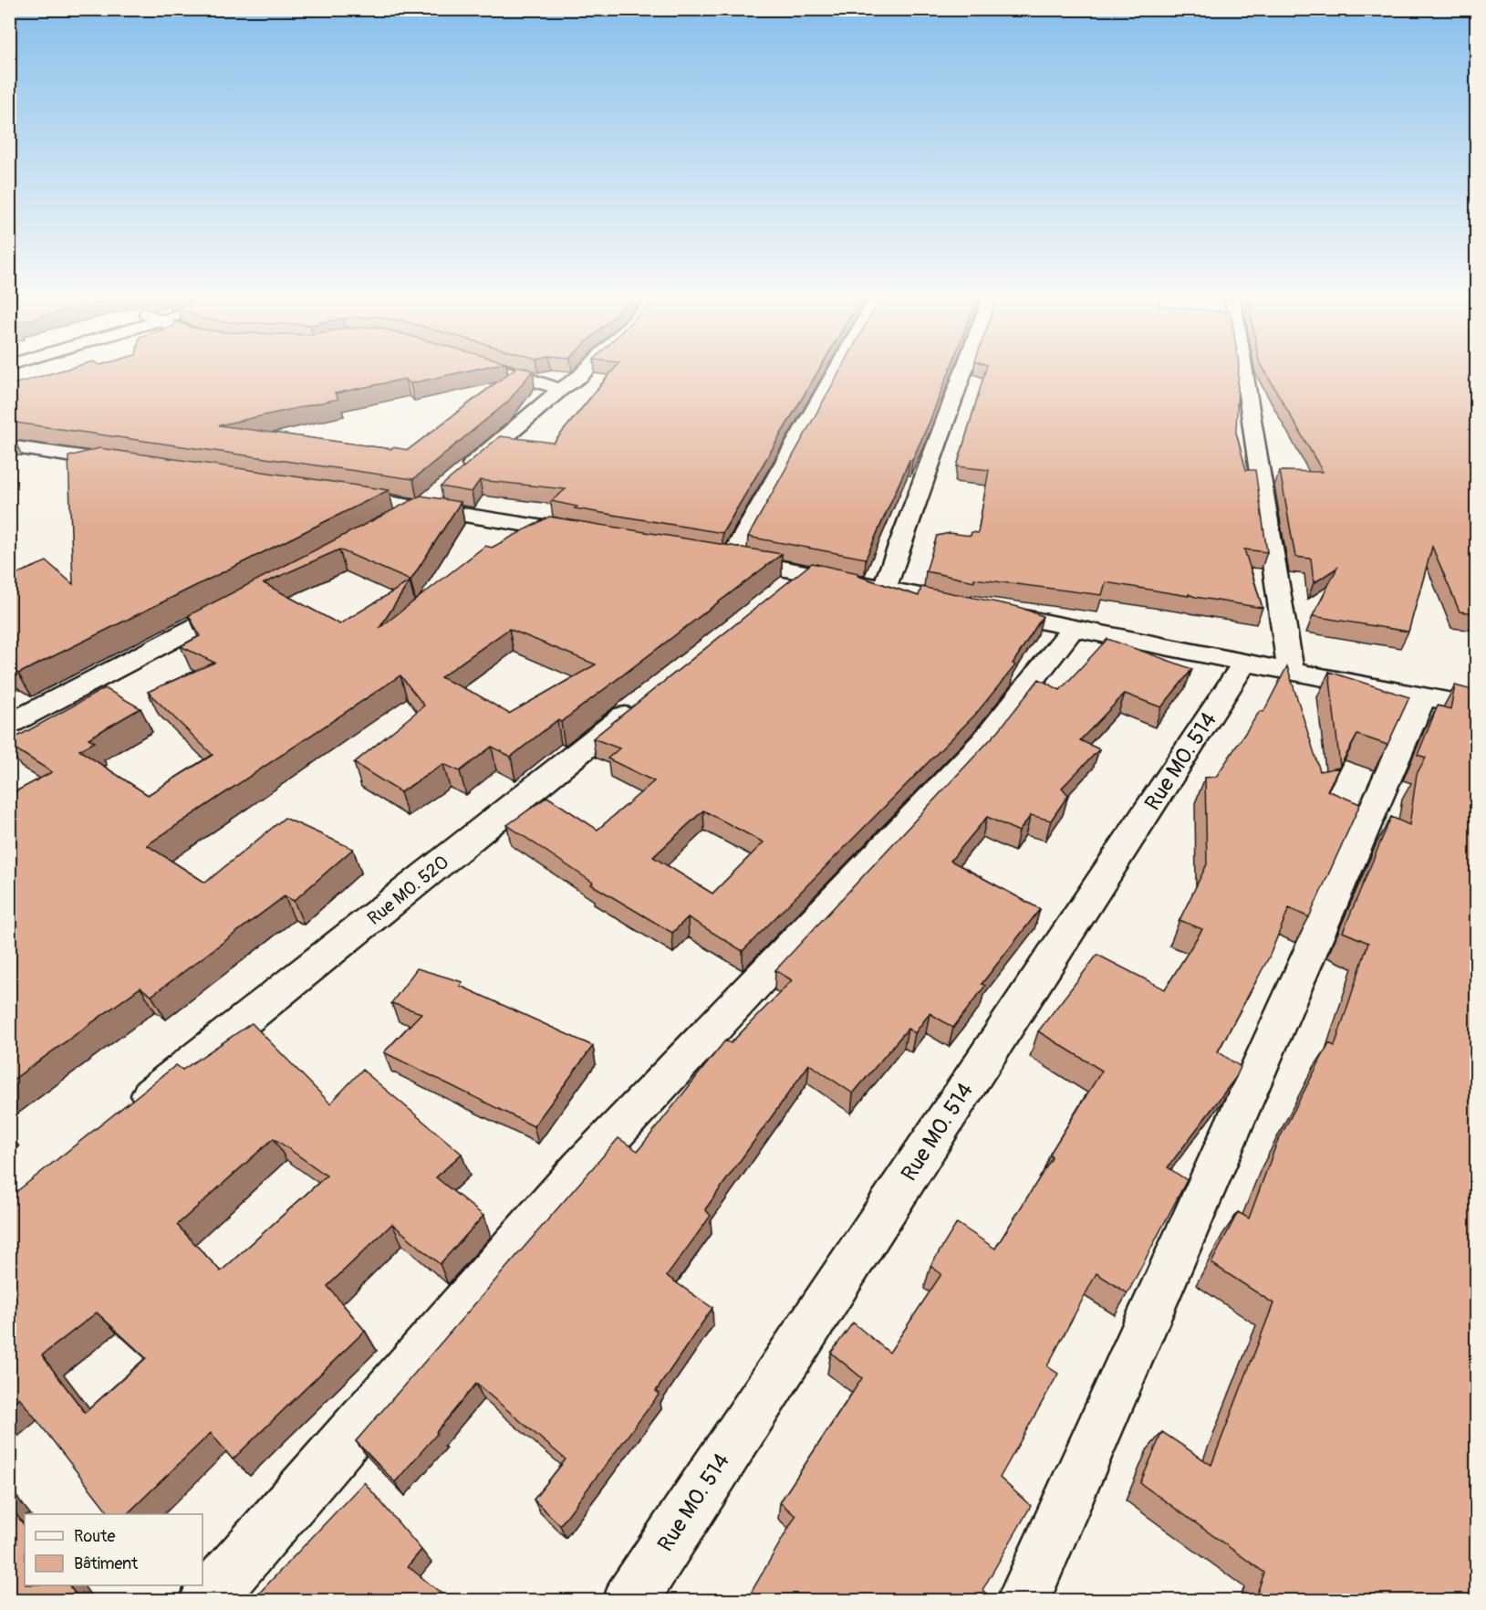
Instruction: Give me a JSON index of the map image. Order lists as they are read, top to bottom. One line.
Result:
{"streets":{"main road":["Rue MO. 514","Rue MO. 520"]},"legend":["Route","Bâtiment"]}
